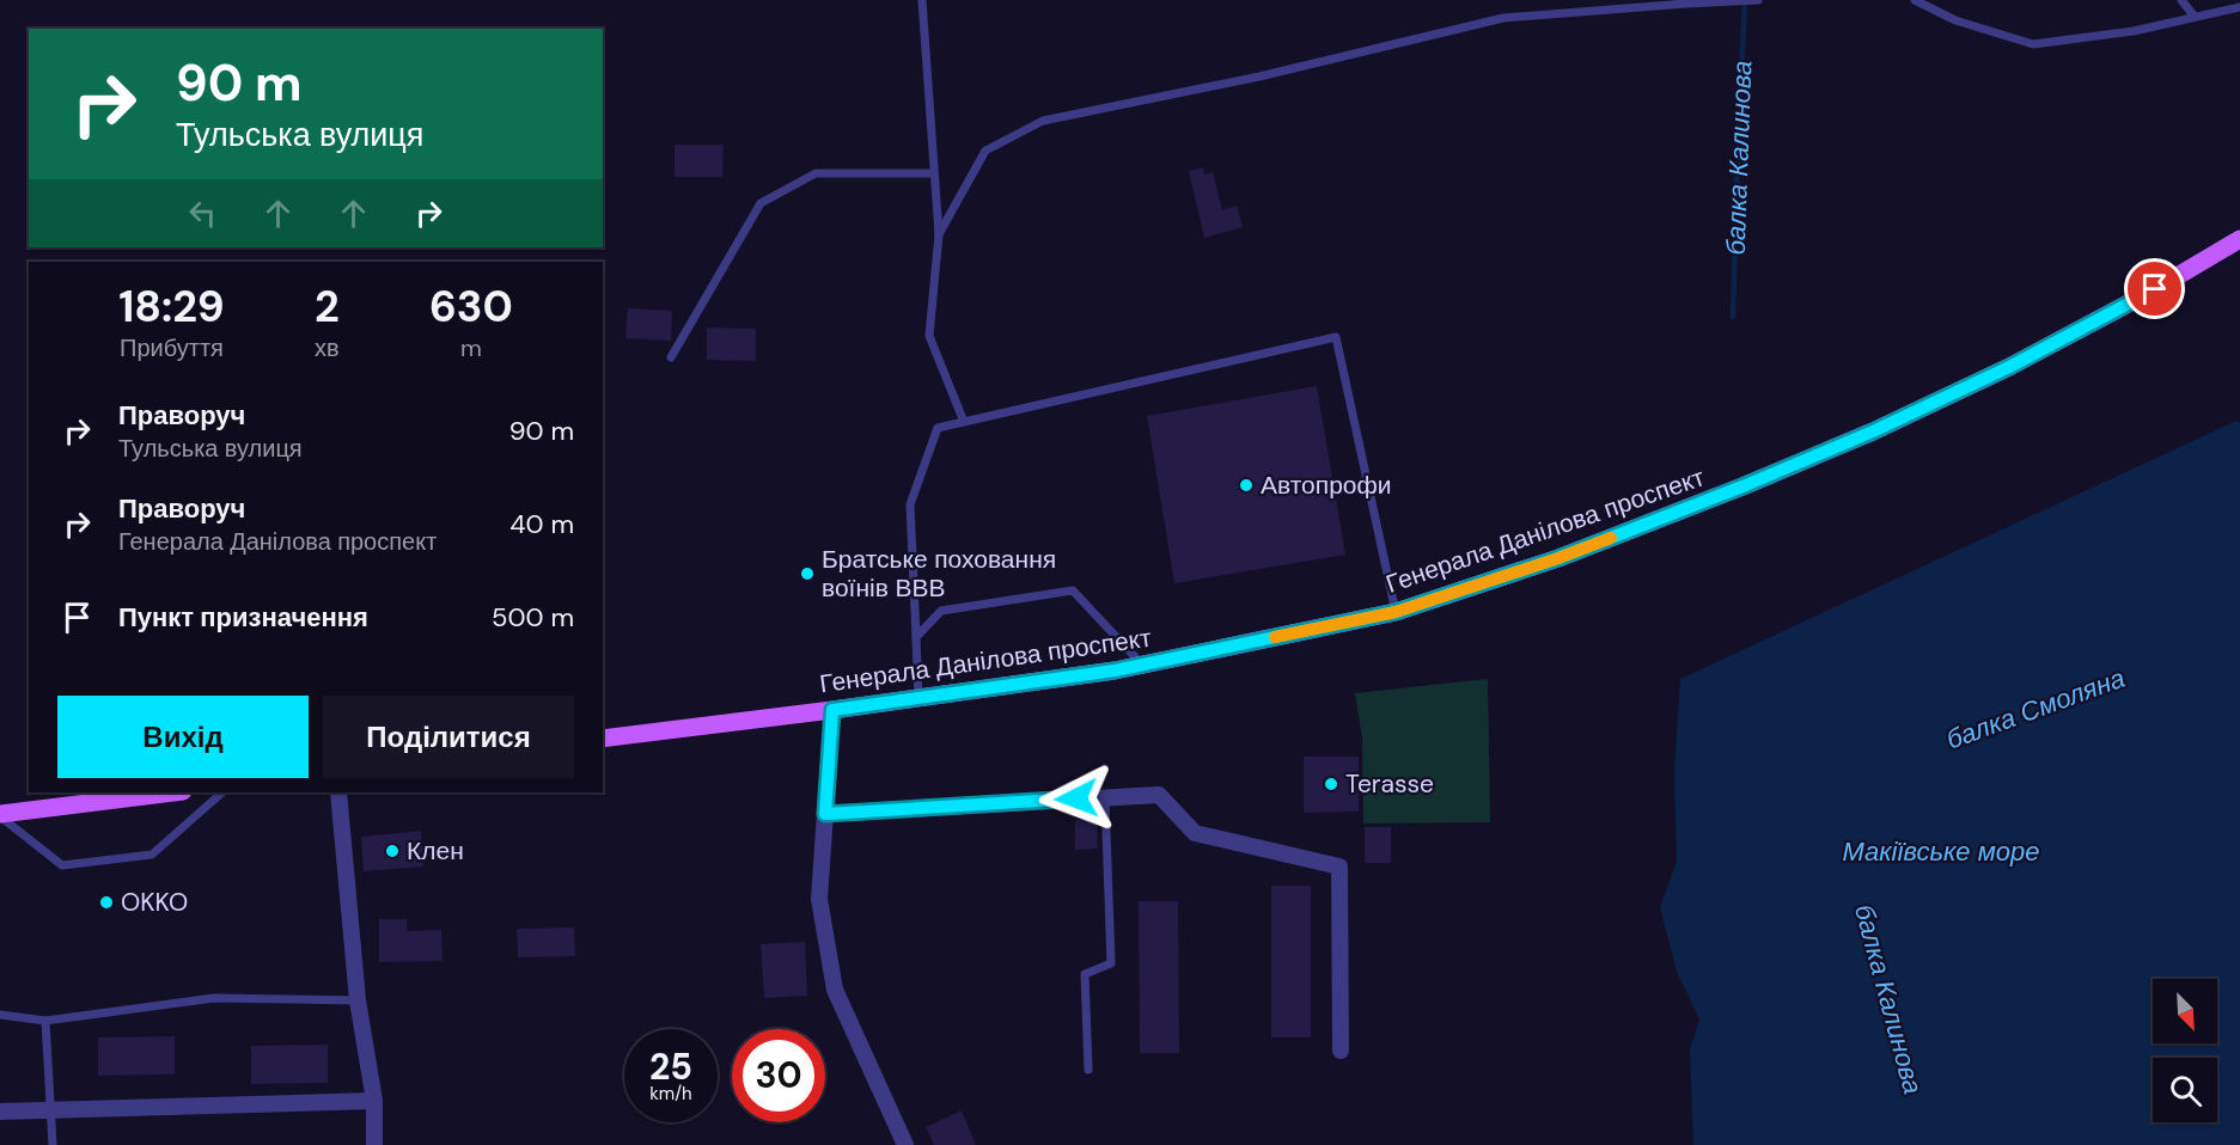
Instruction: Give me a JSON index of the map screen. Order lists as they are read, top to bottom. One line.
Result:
{"streets":{"main road":["Генерала Данілова проспект"]},"water":["балка Калинова","балка Смоляна","Макіївське море"],"places":["Автопрофи","Братське поховання воїнів ВВВ","Terasse","Клен","OKKO"],"north":"bottom right","page":{"turn":["90 m","Тульська вулиця"],"eta":["18:29","Прибуття","2","хв","630","m"],"list":[{"name":"Праворуч","note":"Тульська вулиця","value":"90 m"},{"name":"Праворуч","note":"Генерала Данілова проспект","value":"40 m"},{"name":"Пункт призначення","value":"500 m"}],"buttons":["Вихід","Поділитися"],"speed":"25 km/h","limit":"30"}}
